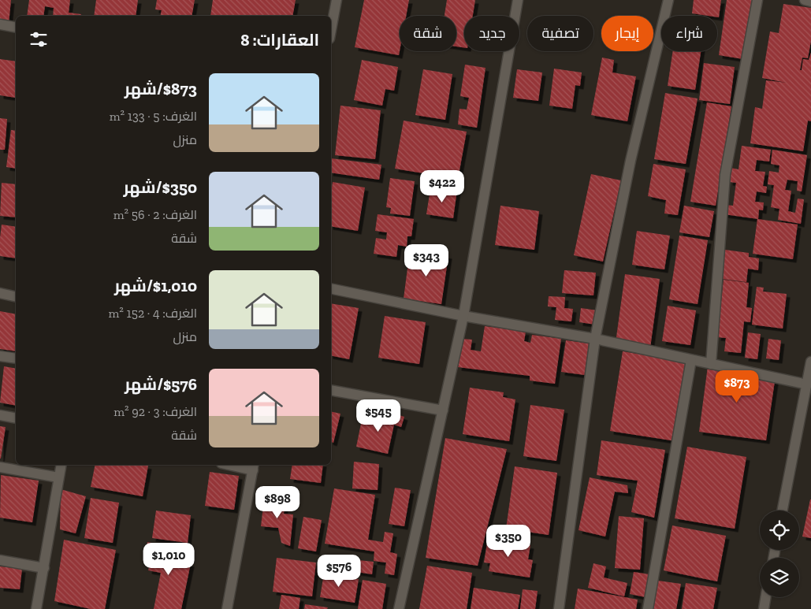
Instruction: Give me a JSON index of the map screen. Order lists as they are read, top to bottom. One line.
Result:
{"page":{"chip":["شراء","إيجار","تصفية","جديد","شقة"],"heading":"العقارات: 8","list":[{"name":"$873/شهر","note":"الغرف: 5 · 133 m² · منزل"},{"name":"$350/شهر","note":"الغرف: 2 · 56 m² · شقة"},{"name":"$1,010/شهر","note":"الغرف: 4 · 152 m² · منزل"},{"name":"$576/شهر","note":"الغرف: 3 · 92 m² · شقة"}],"price":["$422","$343","$873","$545","$898","$350","$1,010","$576"]}}
